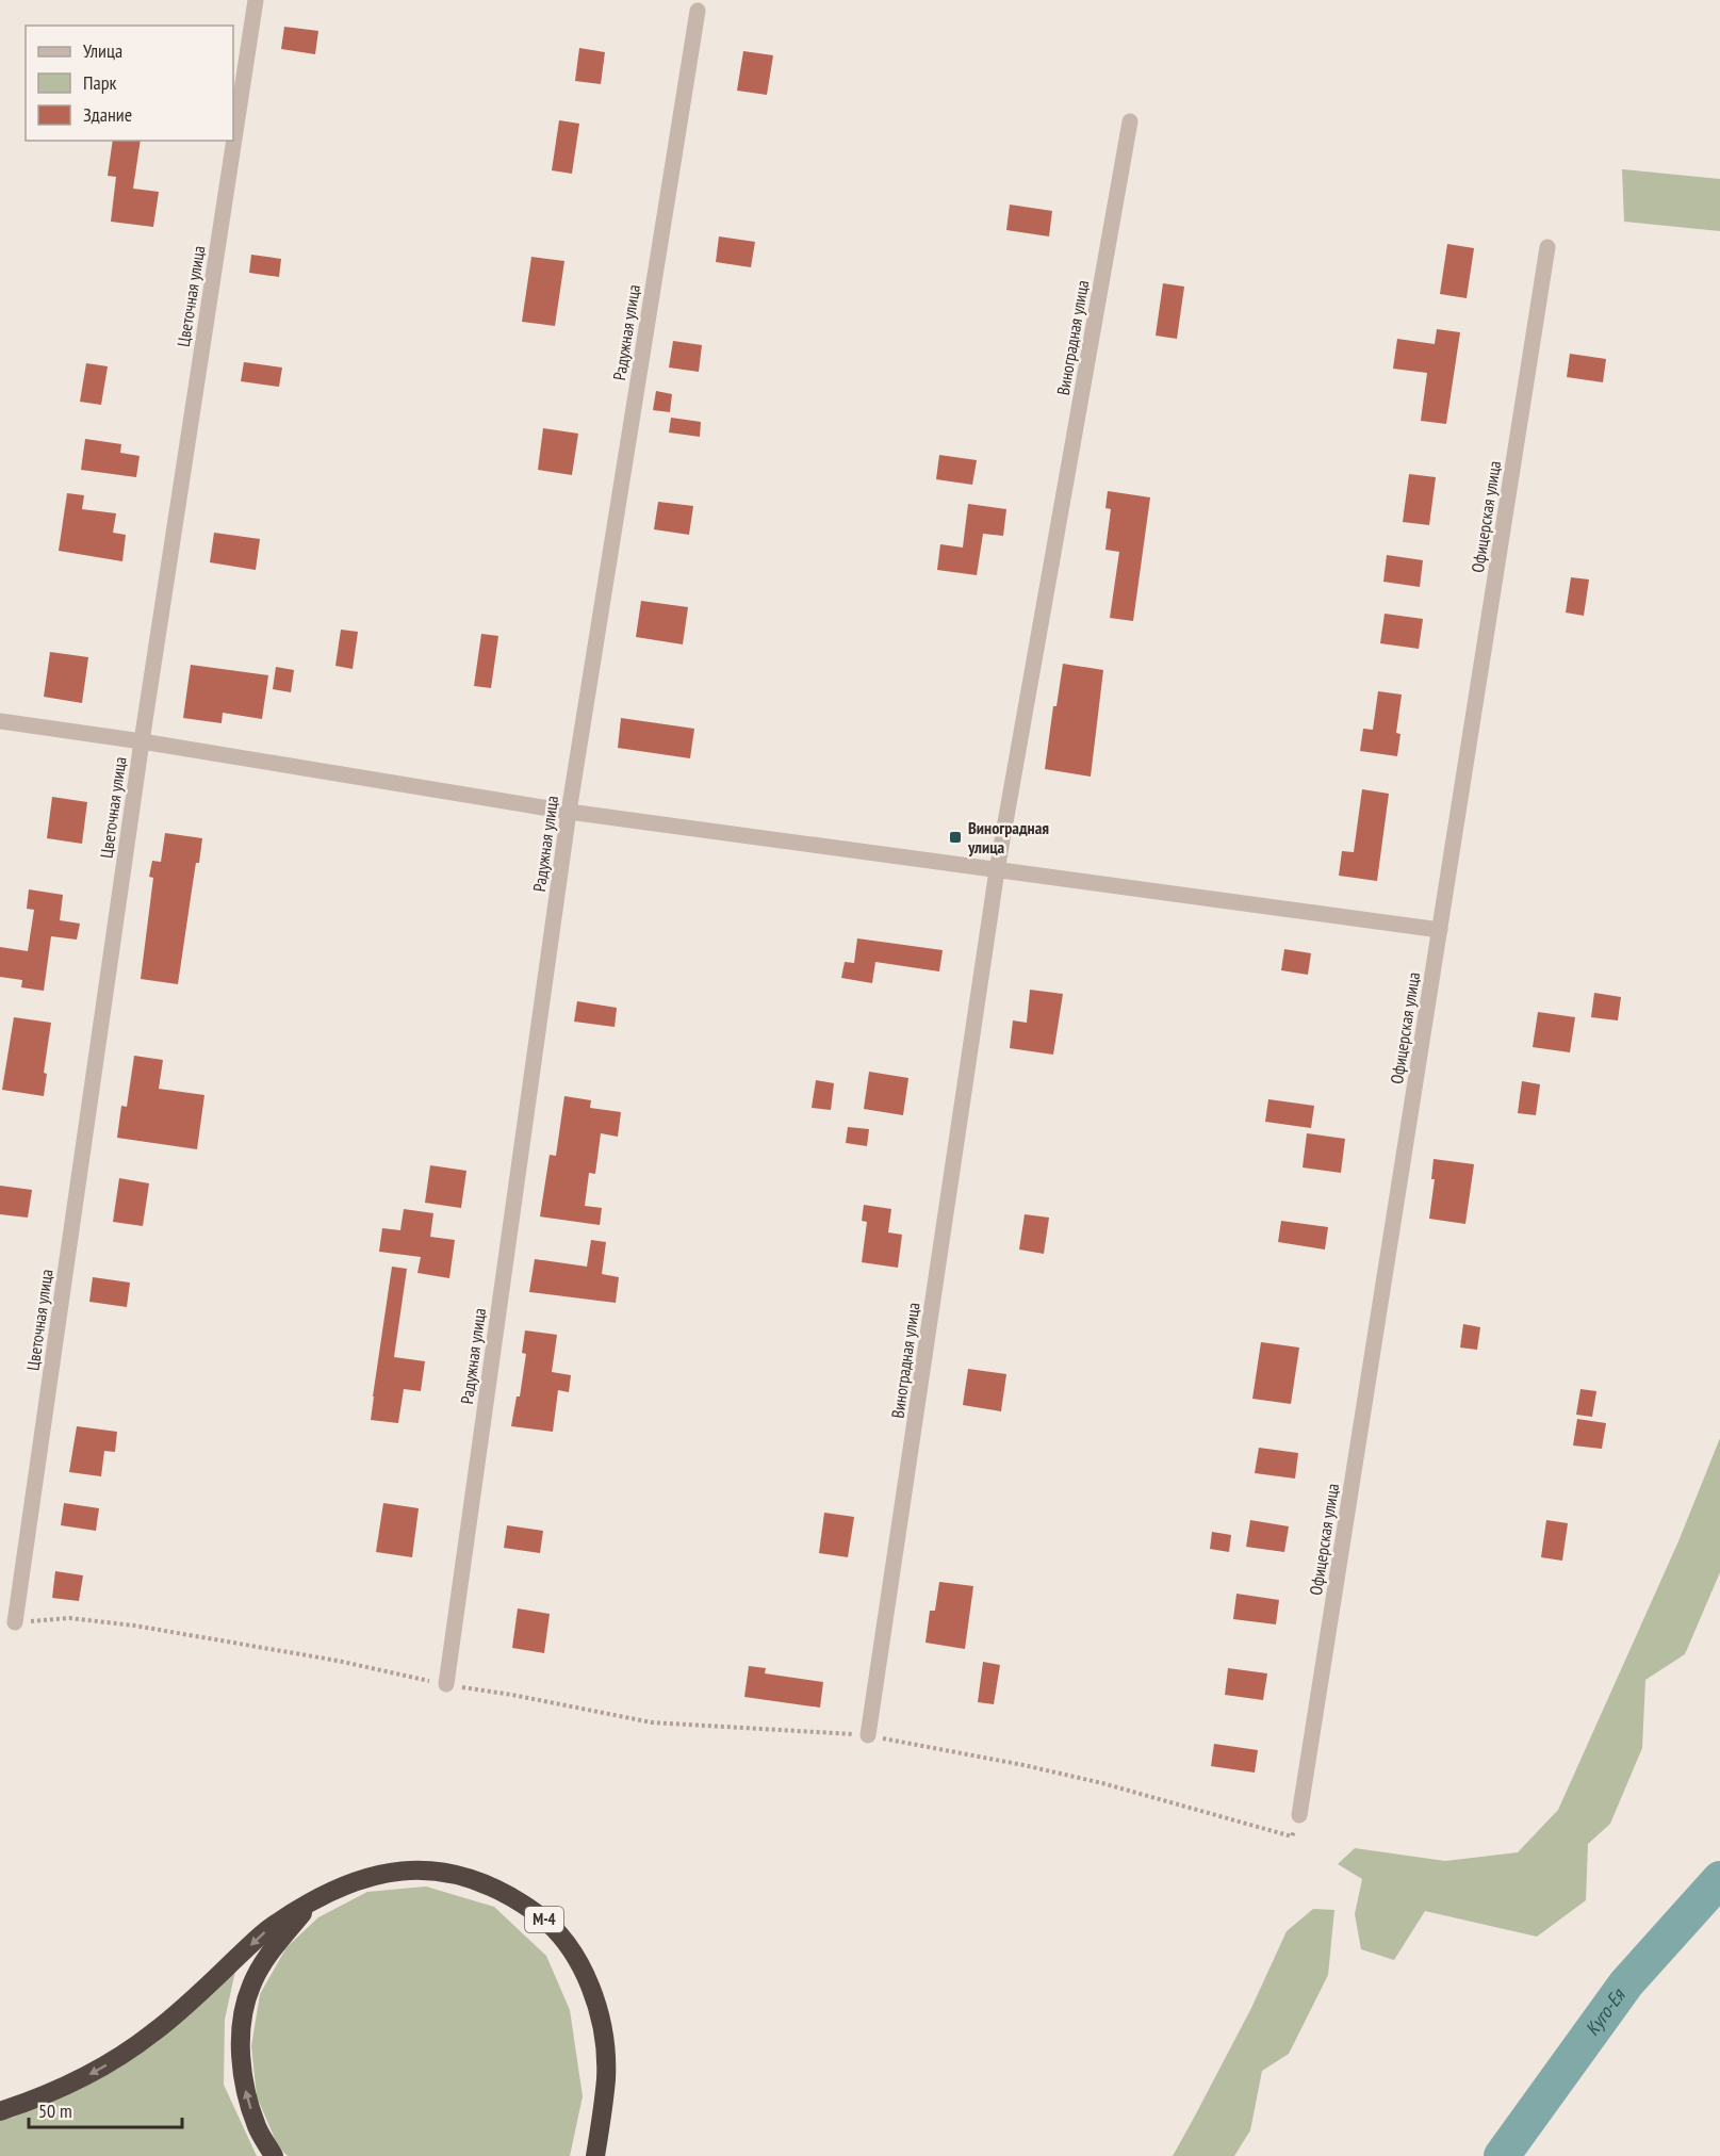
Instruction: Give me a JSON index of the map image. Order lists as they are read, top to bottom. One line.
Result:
{"streets":{"highway":["М-4"],"street":["Цветочная улица","Радужная улица","Виноградная улица","Офицерская улица"]},"water":["Куго-Ея"],"places":{"transit":["Виноградная улица"]},"legend":["Улица","Парк","Здание"],"scale_bar":"50 m"}
